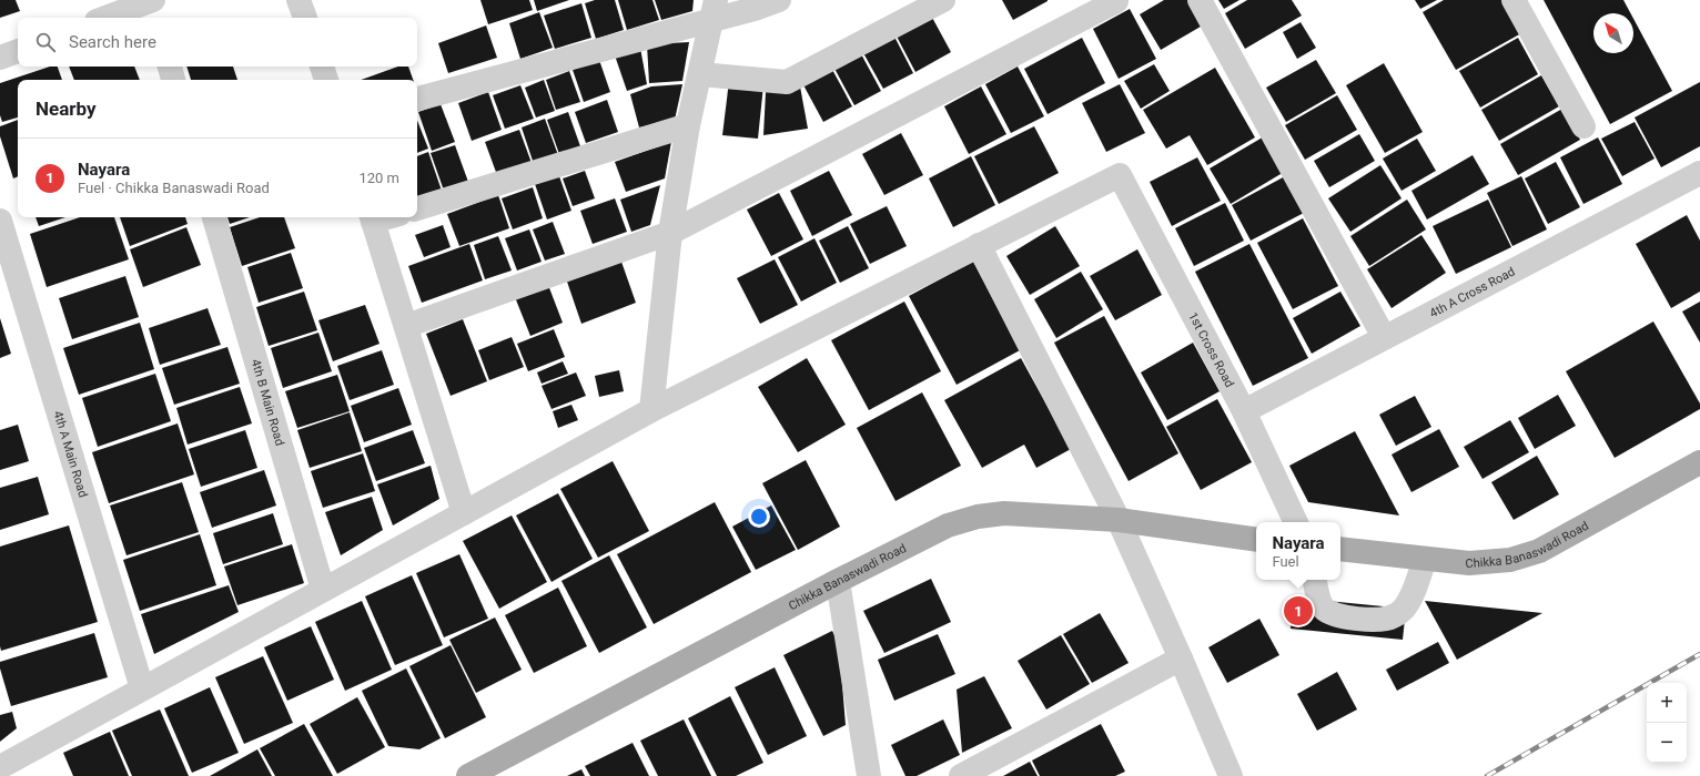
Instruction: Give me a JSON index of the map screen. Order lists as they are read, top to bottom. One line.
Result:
{"streets":{"main road":["Chikka Banaswadi Road"],"street":["4th A Cross Road","1st Cross Road","4th B Main Road","4th A Main Road"]},"crossings":[["4th A Cross Road","1st Cross Road"]],"north":"top left","page":{"search":"Search here","heading":"Nearby","list":[{"mark":"1","name":"Nayara","note":"Fuel · Chikka Banaswadi Road","value":"120 m"}],"popup":["Nayara","Fuel"],"pins":"1","map_buttons":["+","−"]}}
